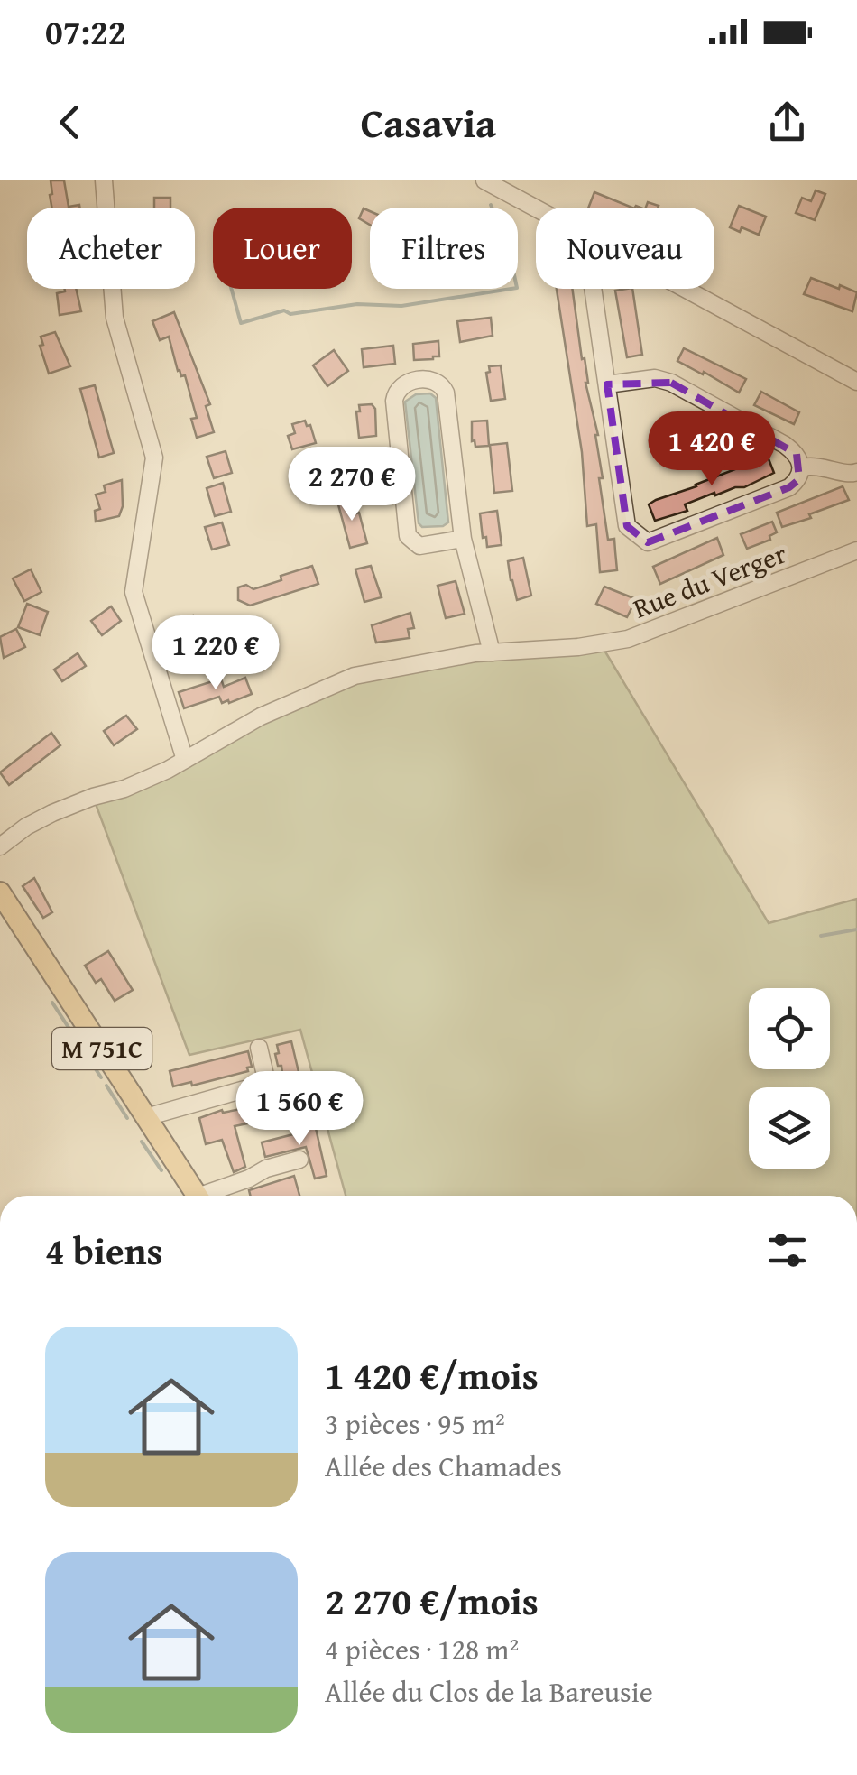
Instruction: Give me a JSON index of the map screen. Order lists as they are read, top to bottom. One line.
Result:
{"streets":{"main road":["M 751C"],"street":["Rue du Verger"]},"page":{"status":"07:22","header":"Casavia","chip":["Acheter","Louer","Filtres","Nouveau"],"price":["1 420 €","2 270 €","1 220 €","1 560 €"],"heading":"4 biens","list":[{"name":"1 420 €/mois","note":"3 pièces · 95 m² · Allée des Chamades"},{"name":"2 270 €/mois","note":"4 pièces · 128 m² · Allée du Clos de la Bareusie"}]}}
